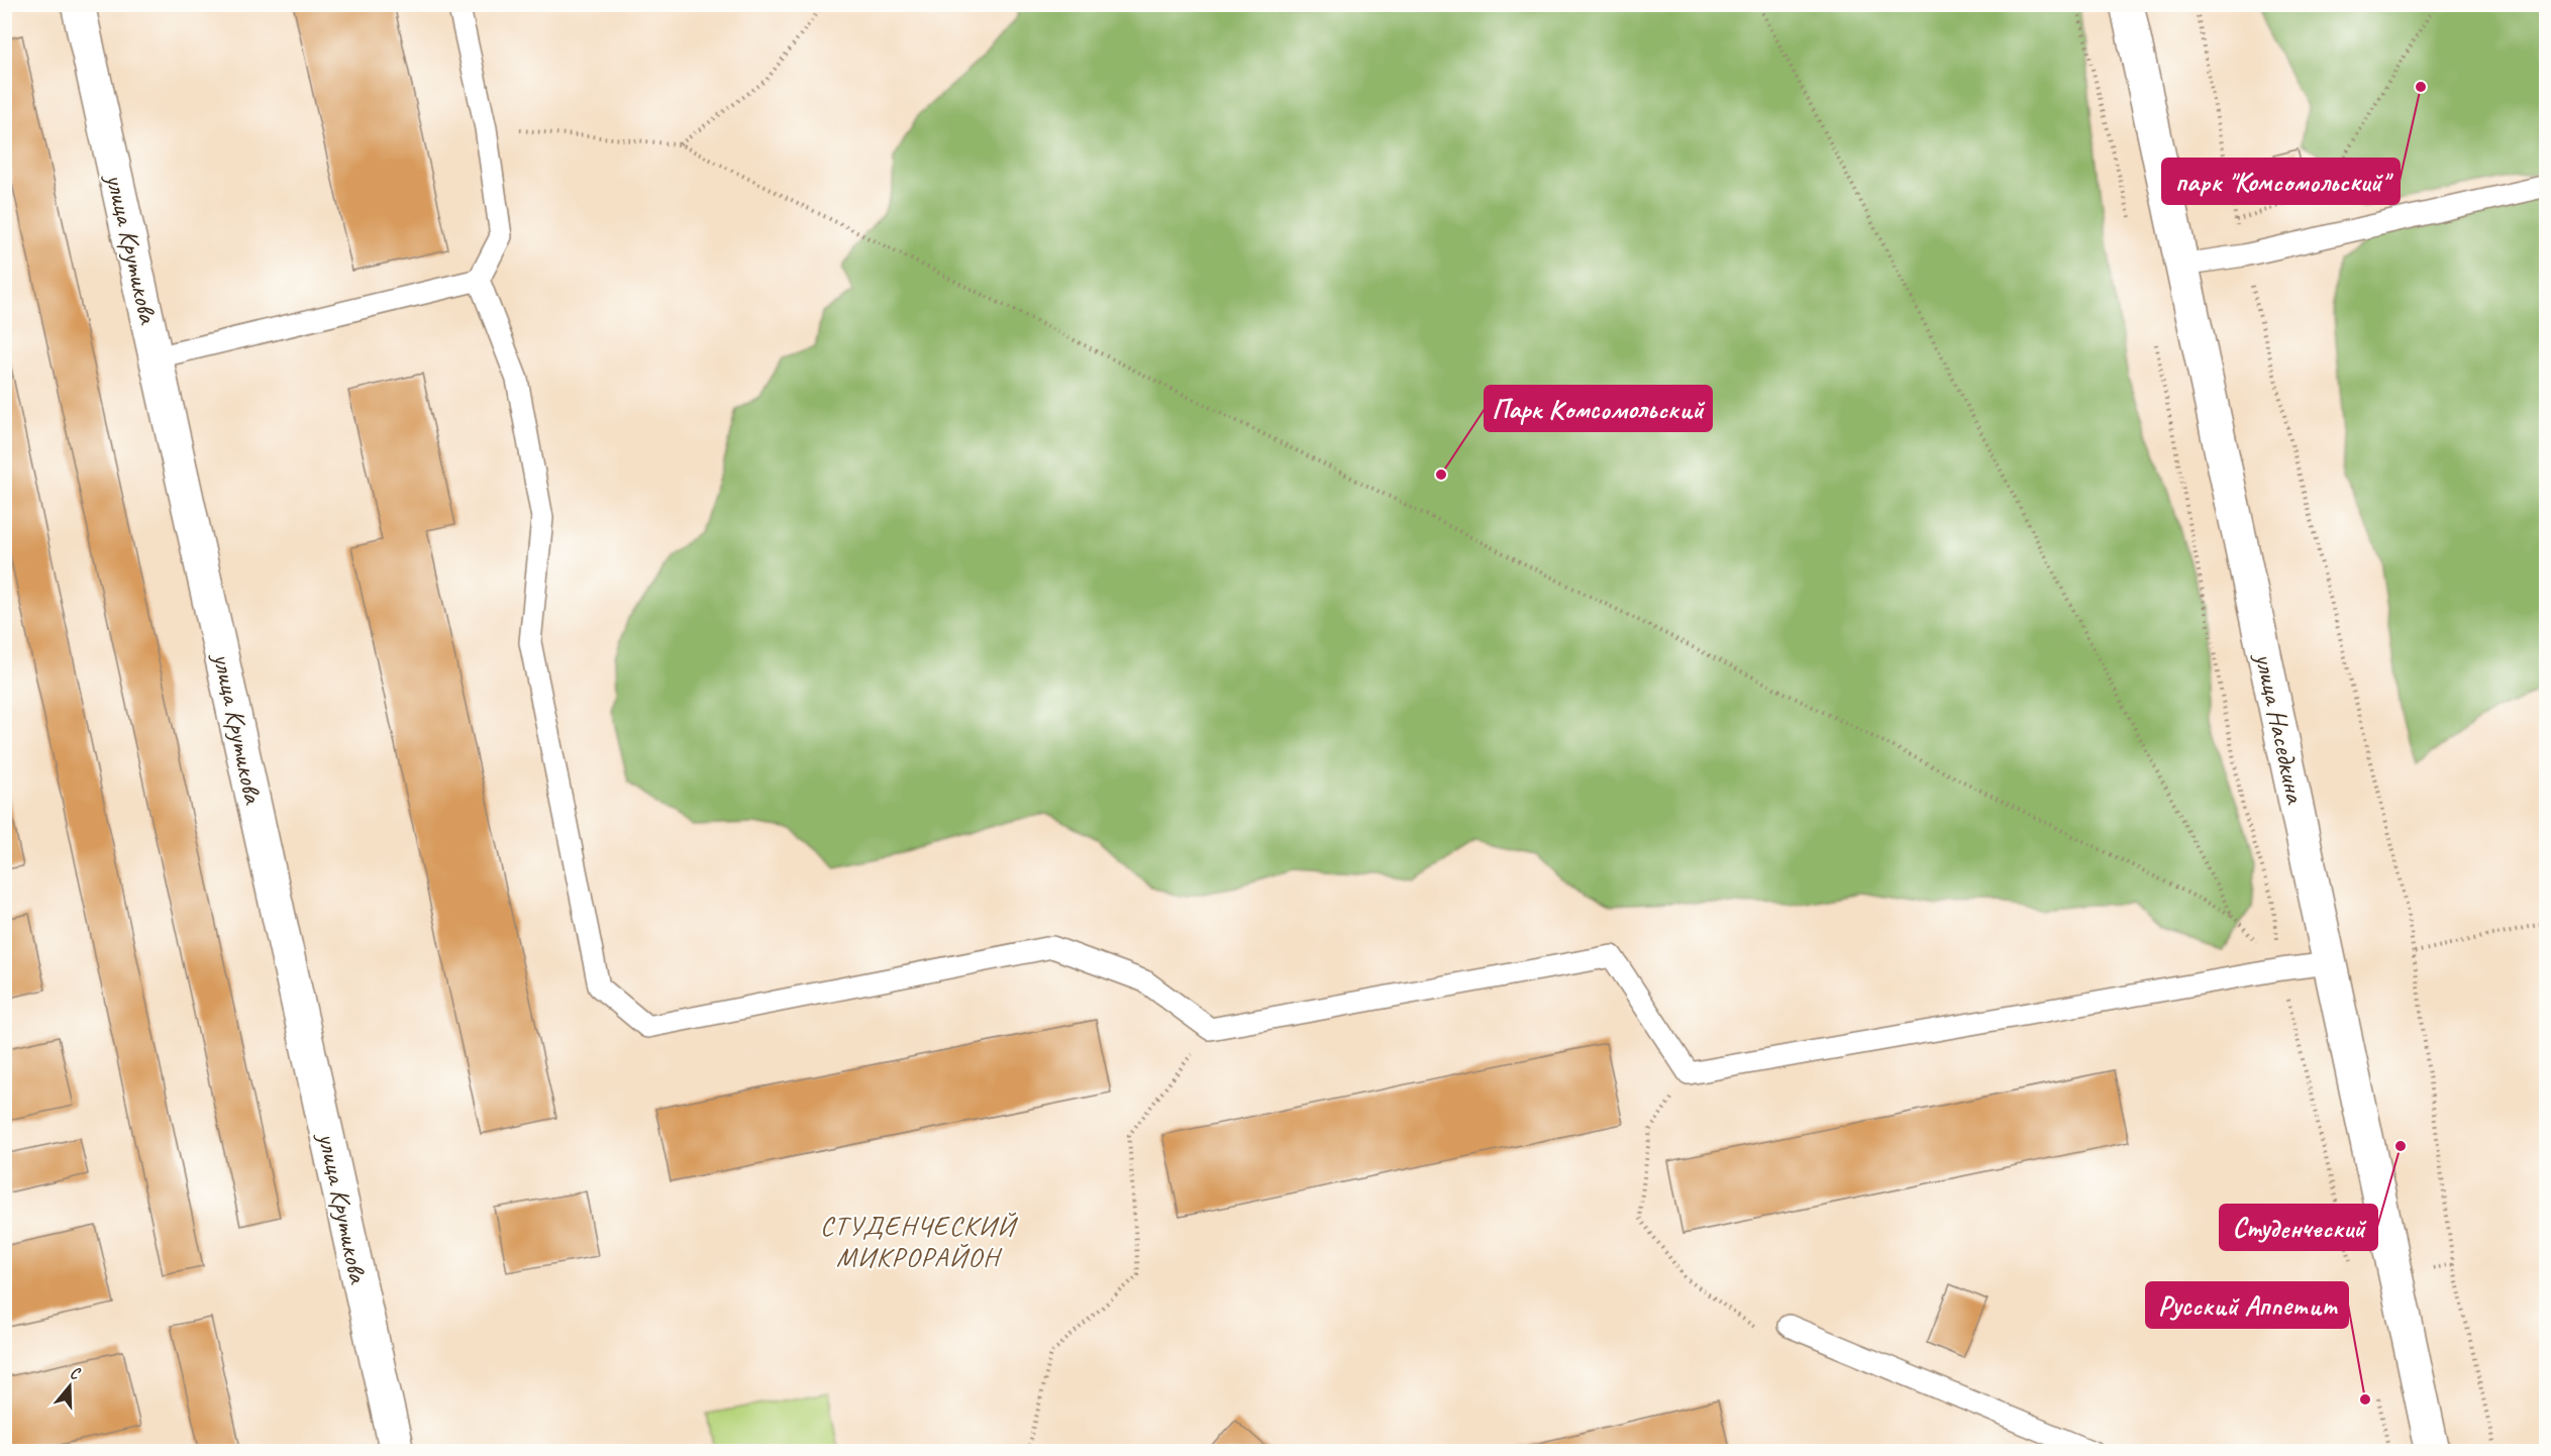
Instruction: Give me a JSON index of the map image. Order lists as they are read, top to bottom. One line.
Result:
{"streets":{"main road":["улица Крутикова","улица Наседкина"]},"districts":["СТУДЕНЧЕСКИЙ МИКРОРАЙОН"],"places":["парк \"Комсомольский\"","Парк Комсомольский","Студенческий","Русский Аппетит"],"north":"top"}
